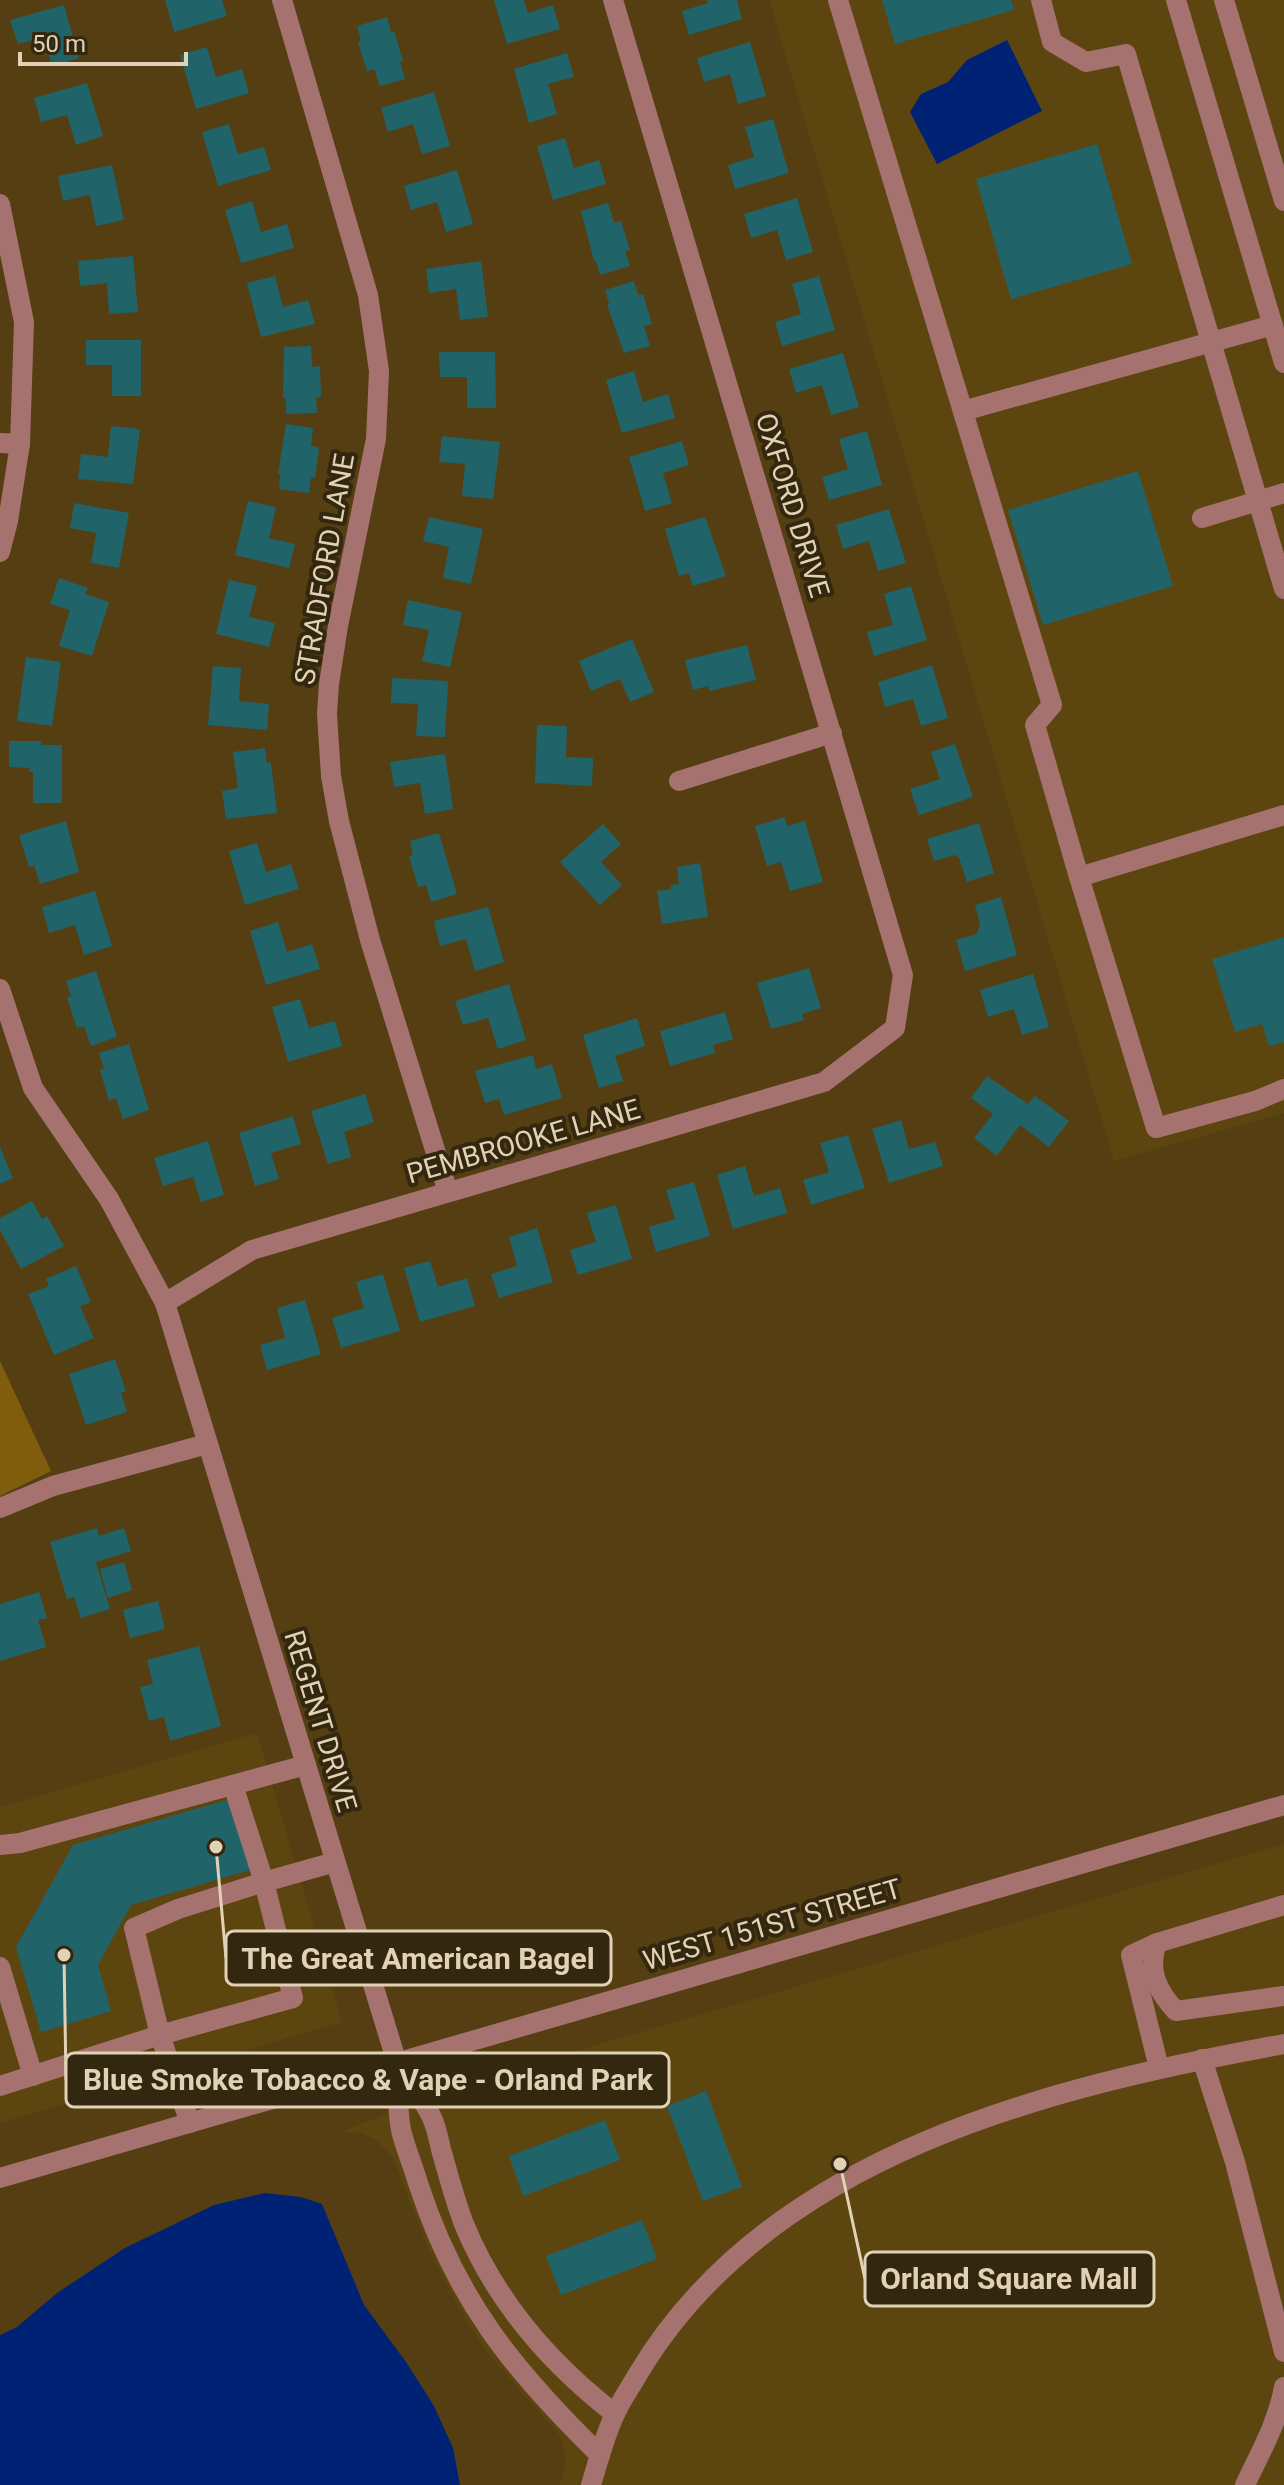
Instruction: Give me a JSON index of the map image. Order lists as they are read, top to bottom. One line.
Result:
{"streets":{"street":["OXFORD DRIVE","STRADFORD LANE","PEMBROOKE LANE","REGENT DRIVE","WEST 151ST STREET"]},"crossings":[["OXFORD DRIVE","PEMBROOKE LANE"],["STRADFORD LANE","PEMBROOKE LANE"],["PEMBROOKE LANE","REGENT DRIVE"],["REGENT DRIVE","WEST 151ST STREET"]],"places":["The Great American Bagel","Blue Smoke Tobacco & Vape - Orland Park","Orland Square Mall"],"scale_bar":"50 m"}
